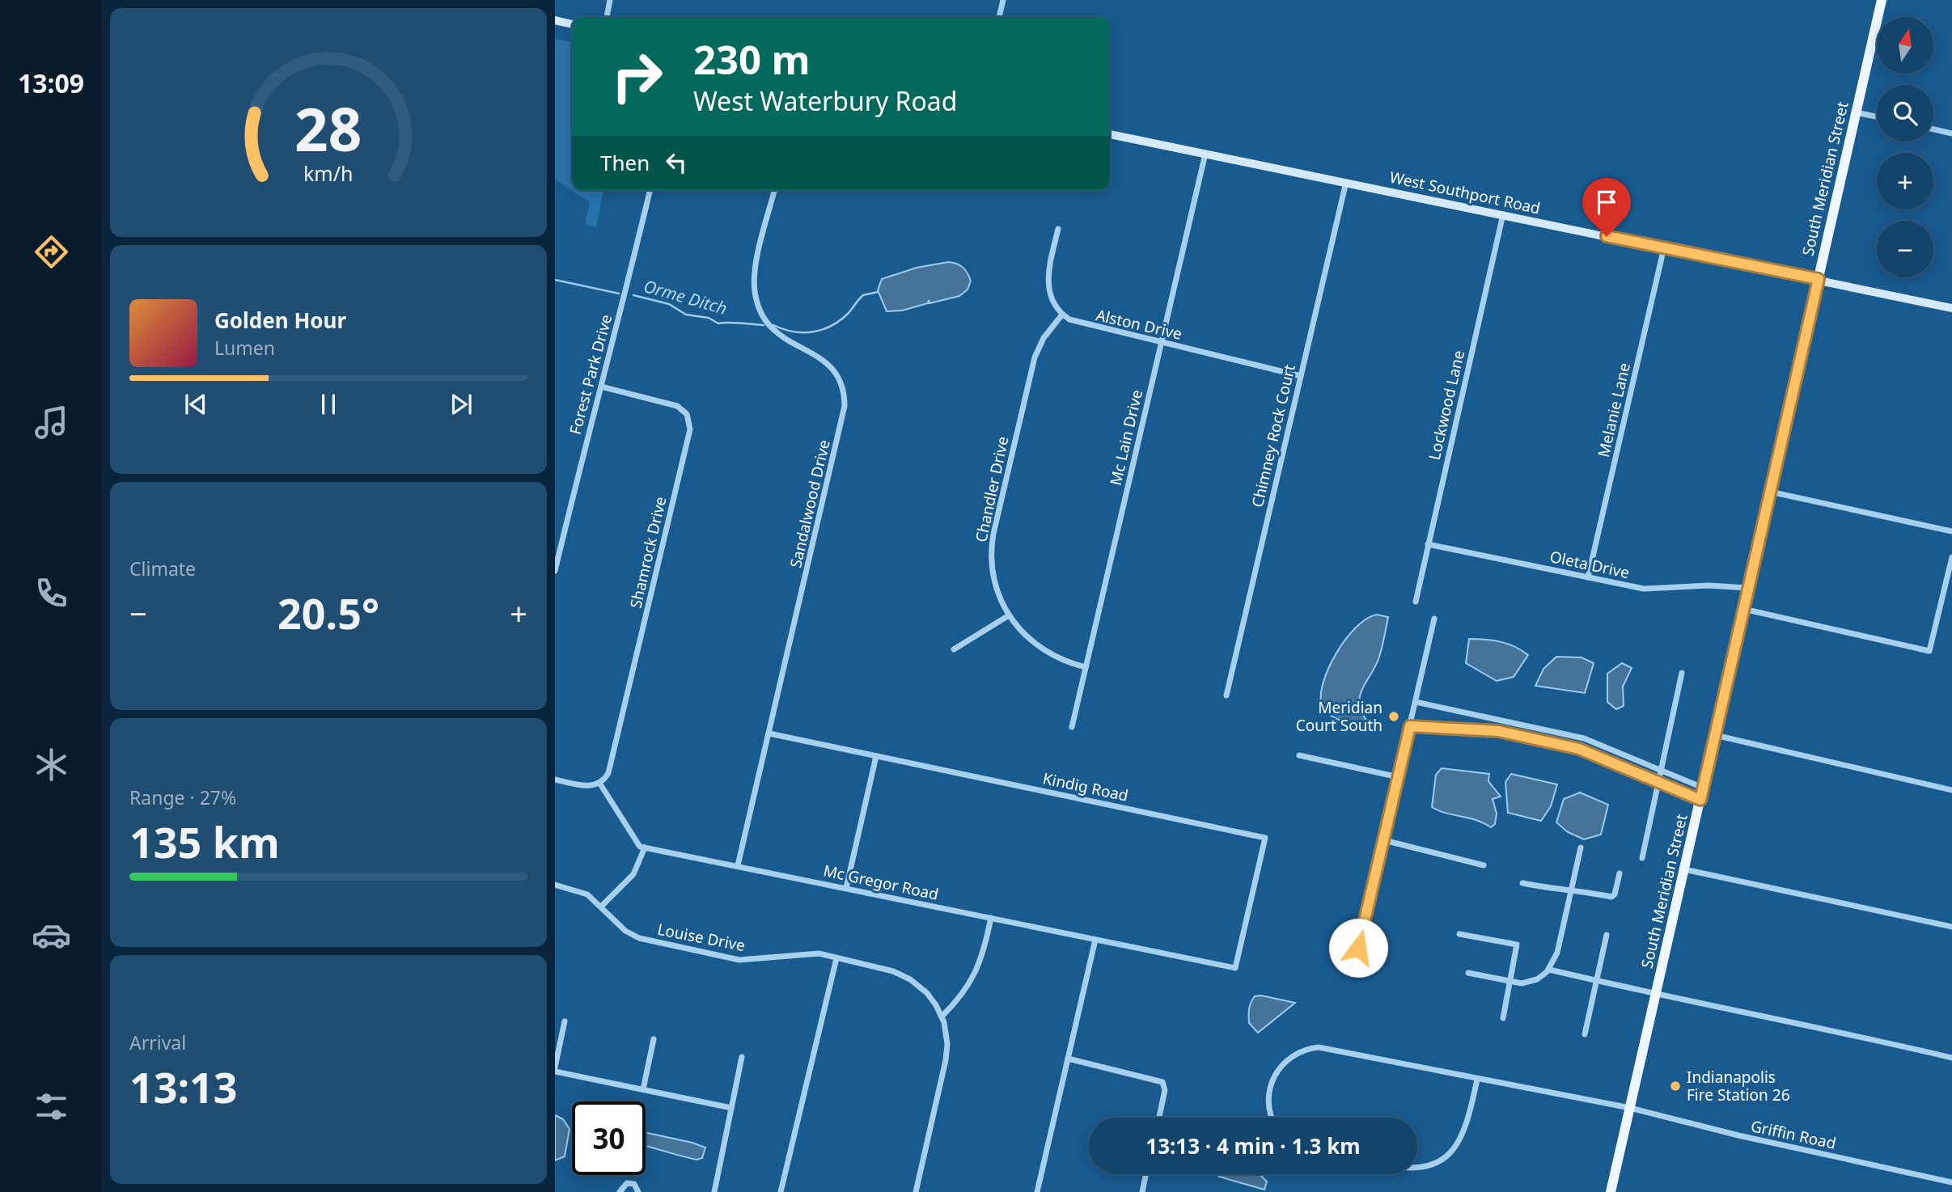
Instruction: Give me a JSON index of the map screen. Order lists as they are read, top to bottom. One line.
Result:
{"streets":{"main road":["South Meridian Street","West Southport Road"],"street":["Alston Drive","Forest Park Drive","Lockwood Lane","Melanie Lane","Chimney Rock Court","Mc Lain Drive","Chandler Drive","Sandalwood Drive","Shamrock Drive","Oleta Drive","Kindig Road","Mc Gregor Road","Louise Drive","Griffin Road"]},"crossings":[["South Meridian Street","West Southport Road"],["South Meridian Street","Oleta Drive"],["South Meridian Street","Griffin Road"],["West Southport Road","Lockwood Lane"],["West Southport Road","Melanie Lane"],["West Southport Road","Chimney Rock Court"],["West Southport Road","Mc Lain Drive"],["Alston Drive","Chimney Rock Court"],["Alston Drive","Mc Lain Drive"],["Alston Drive","Chandler Drive"],["Forest Park Drive","Shamrock Drive"],["Lockwood Lane","Oleta Drive"],["Melanie Lane","Oleta Drive"],["Mc Lain Drive","Chandler Drive"],["Sandalwood Drive","Kindig Road"],["Sandalwood Drive","Mc Gregor Road"],["Kindig Road","Mc Gregor Road"]],"water":["Orme Ditch"],"places":["Meridian Court South","Indianapolis Fire Station 26"],"north":"top","page":{"tabs":"13:09","map_buttons":["+","−"],"turn":["230 m","West Waterbury Road"],"then":"Then","song":["Golden Hour","Lumen"],"tile":["Climate",["Range · 27%","135 km"],["Arrival","13:13"]],"heat":["−","20.5°","+"],"limit":"30","trip":"13:13 · 4 min · 1.3 km","gauge":["28","km/h"]}}
